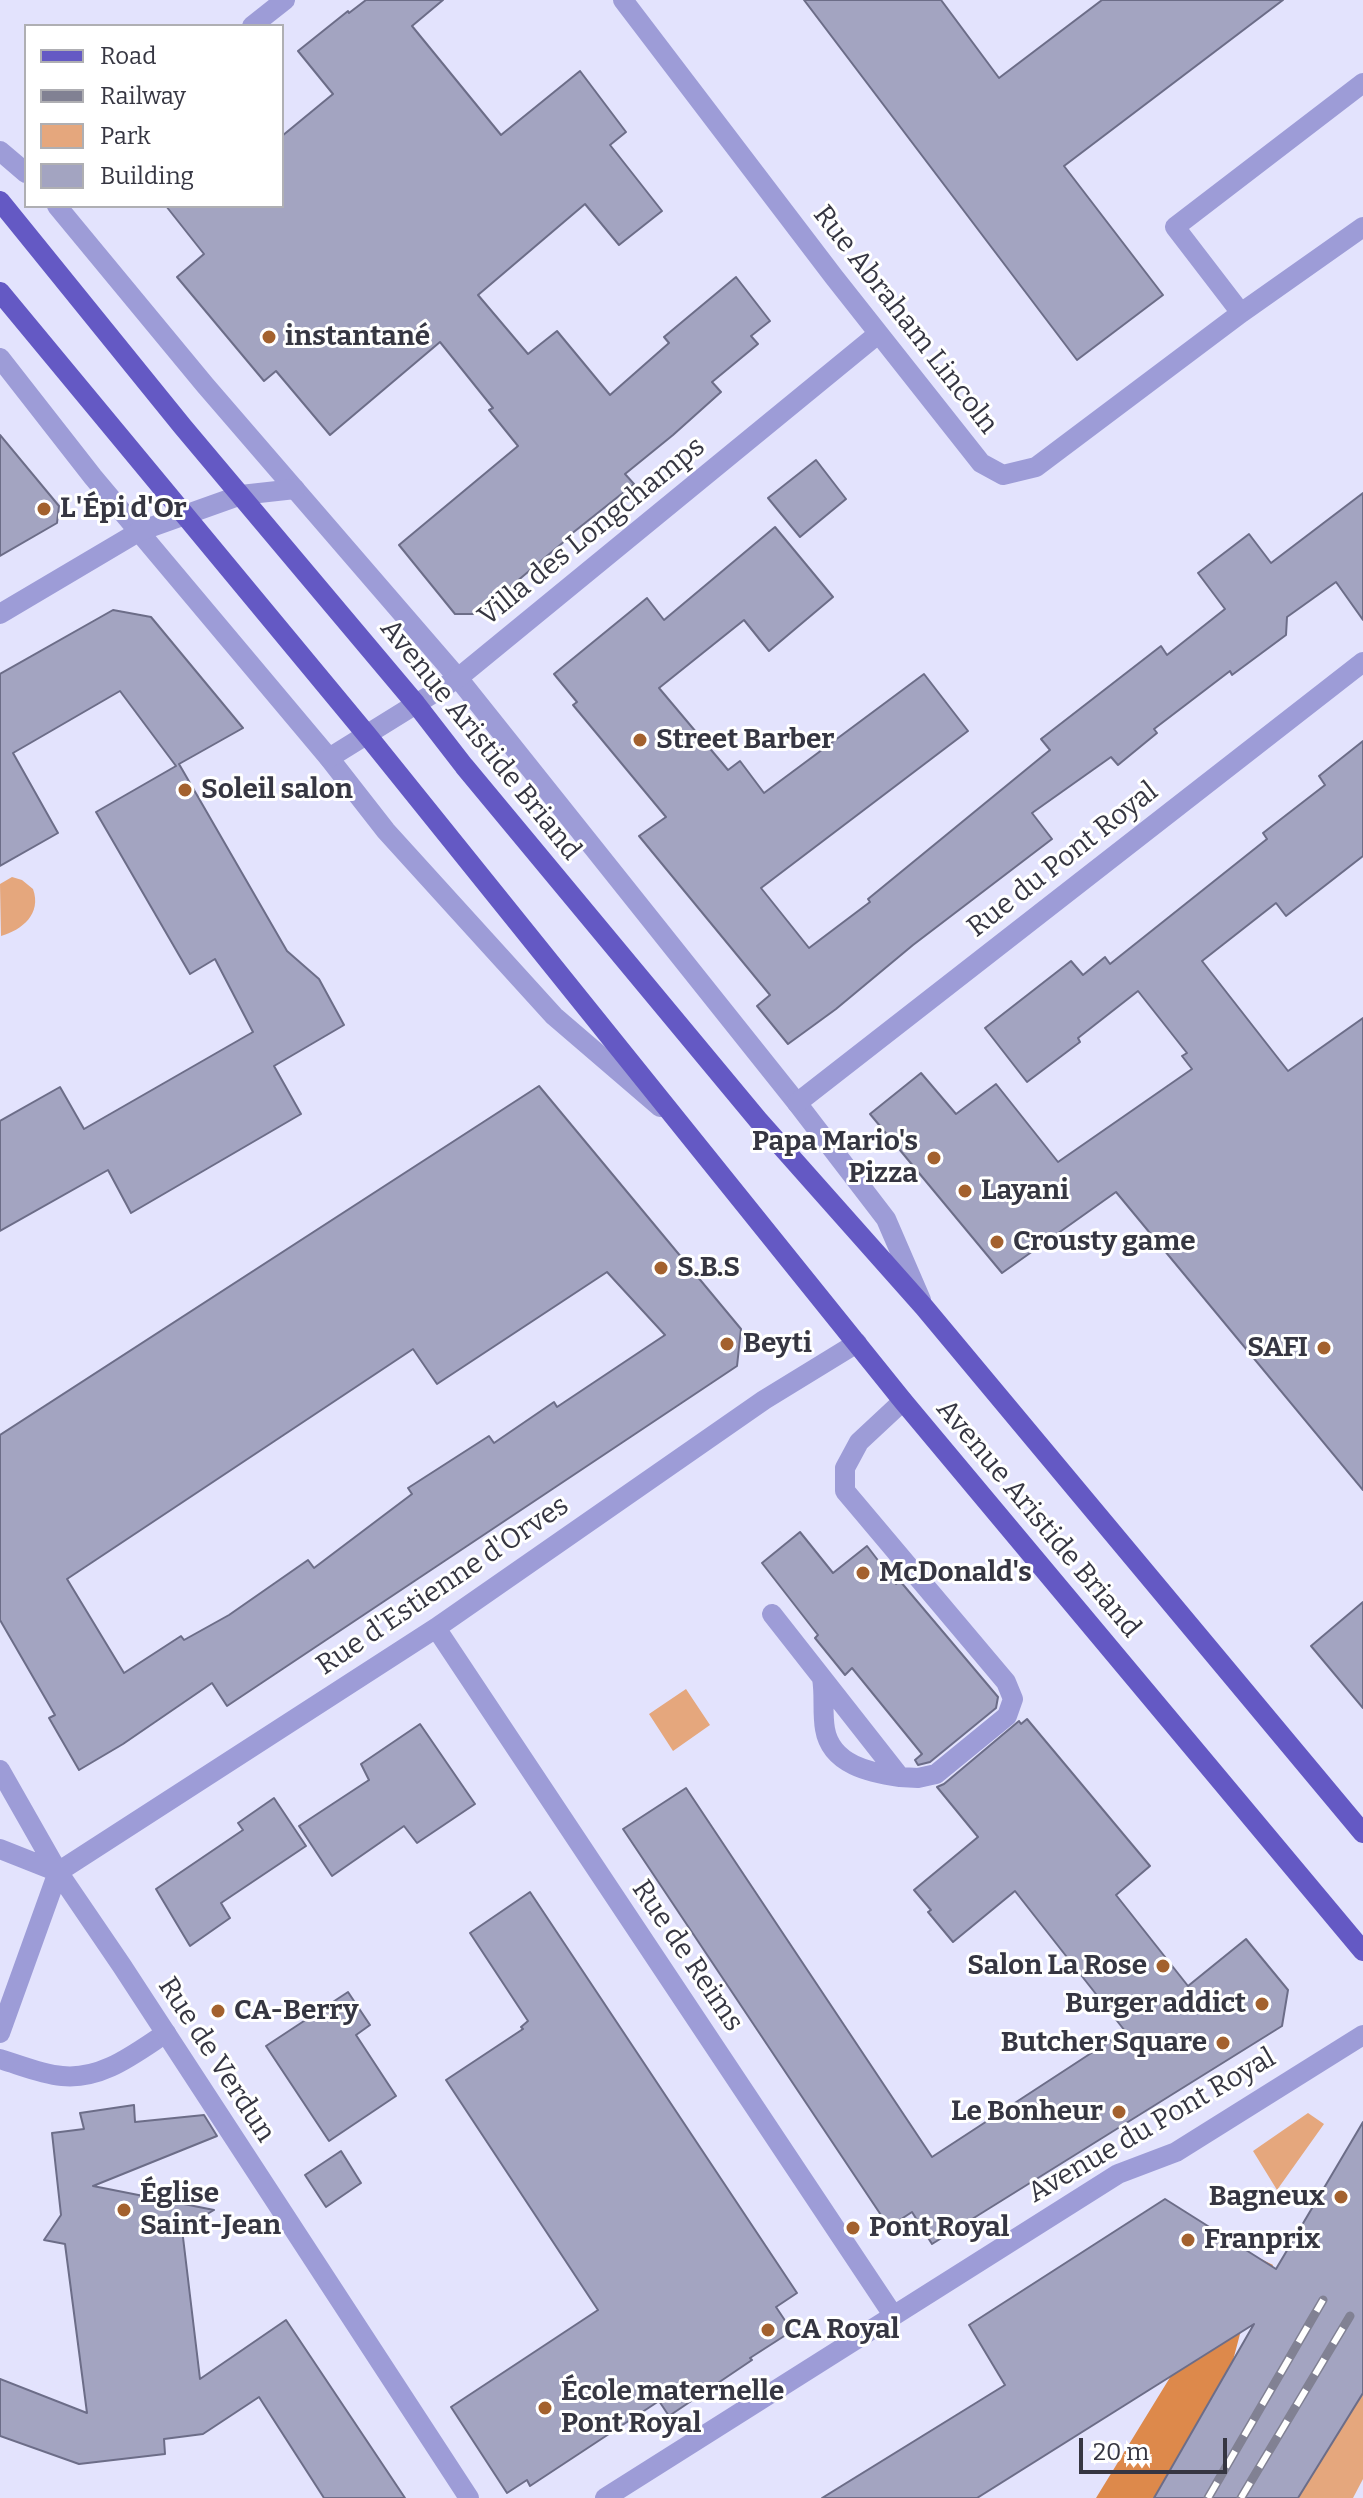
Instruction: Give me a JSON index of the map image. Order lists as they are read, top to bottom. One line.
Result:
{"streets":{"main road":["Avenue Aristide Briand"],"street":["Rue Abraham Lincoln","Villa des Longchamps","Rue du Pont Royal","Rue d'Estienne d'Orves","Rue de Reims","Rue de Verdun","Avenue du Pont Royal"]},"crossings":[["Rue Abraham Lincoln","Villa des Longchamps"],["Villa des Longchamps","Avenue Aristide Briand"],["Avenue Aristide Briand","Rue du Pont Royal"],["Avenue Aristide Briand","Rue d'Estienne d'Orves"],["Rue d'Estienne d'Orves","Rue de Reims"],["Rue d'Estienne d'Orves","Rue de Verdun"],["Rue de Reims","Avenue du Pont Royal"]],"places":["instantané","L'Épi d'Or","Street Barber","Soleil salon","Papa Mario's Pizza","Layani","Crousty game","S.B.S","Beyti","SAFI","McDonald's","Salon La Rose","Burger addict","CA-Berry","Butcher Square","Le Bonheur","Bagneux","Église Saint-Jean","Pont Royal","Franprix","CA Royal","École maternelle Pont Royal"],"legend":["Road","Railway","Park","Building"],"scale_bar":"20 m"}
